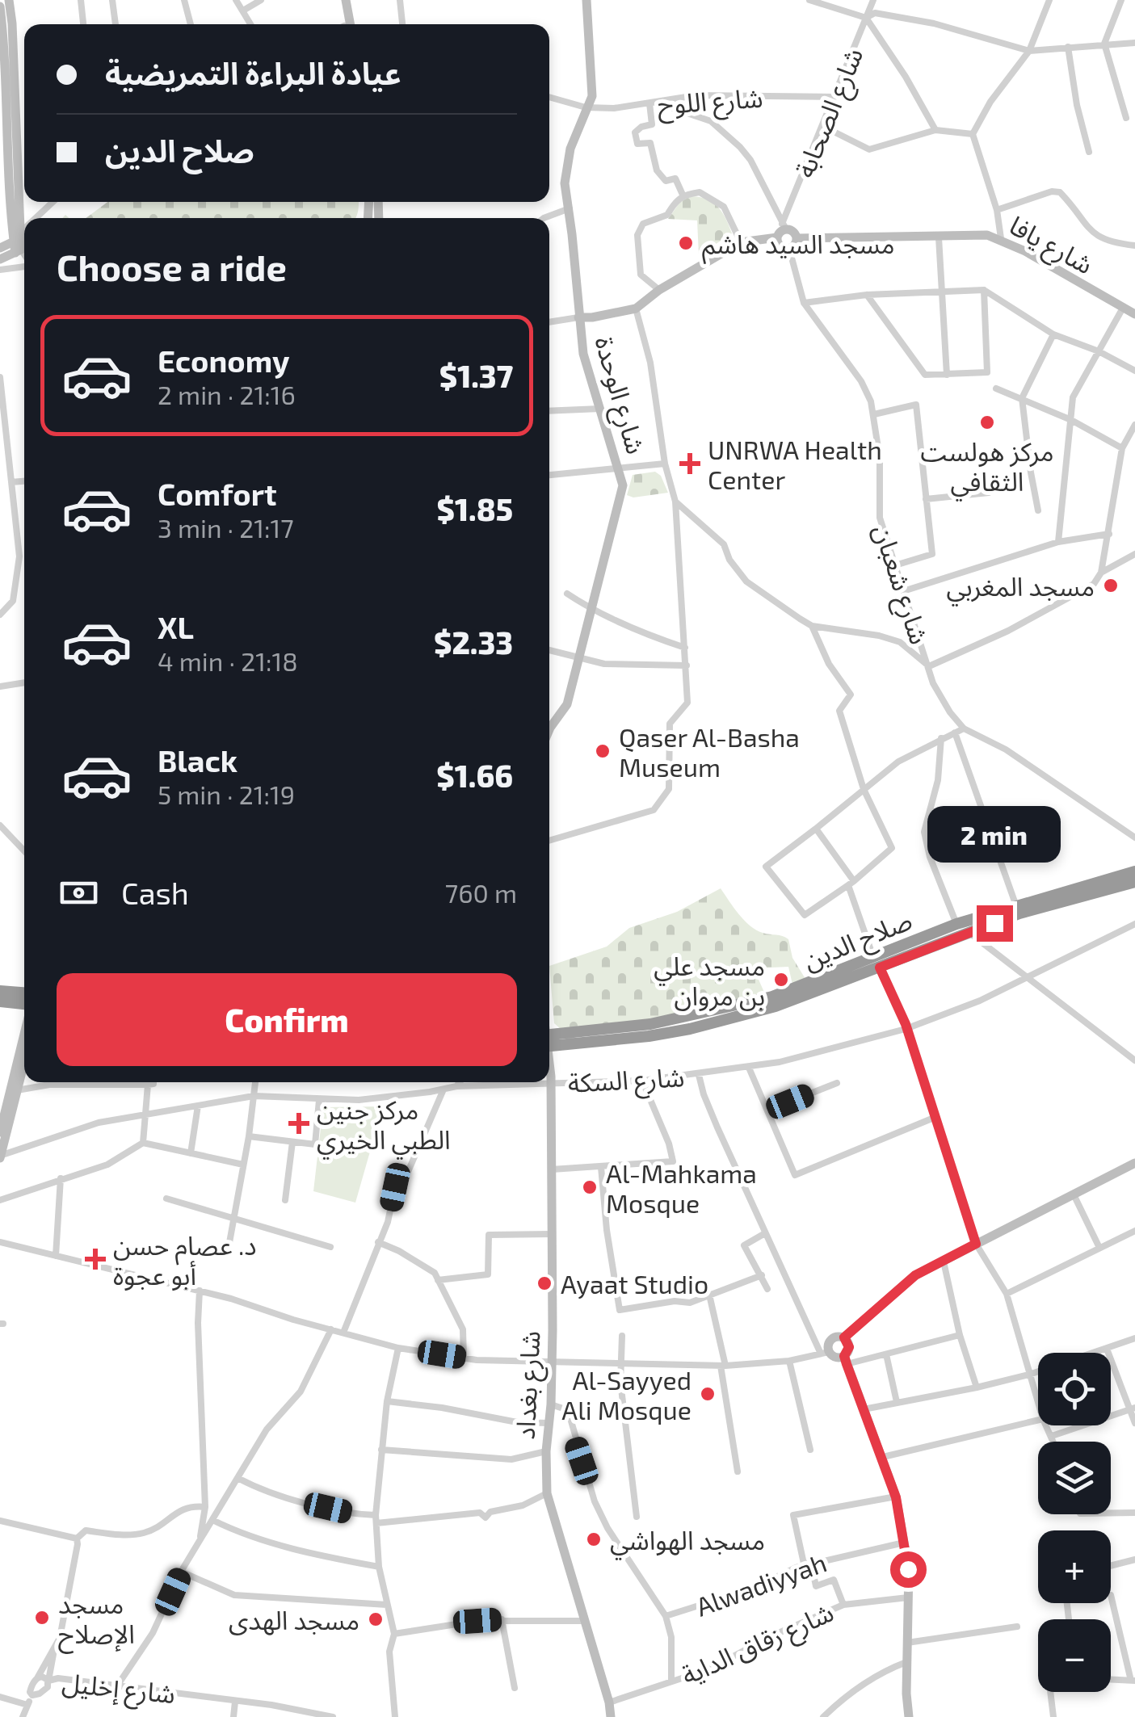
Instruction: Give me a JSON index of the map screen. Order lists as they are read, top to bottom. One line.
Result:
{"streets":{"highway":["صلاح الدين"],"main road":["شارع يافا","شارع الوحدة","شارع بغداد"],"street":["شارع اللوح","شارع الصحابة","شارع شعبان","شارع السكة","Alwadiyyah","شارع زقاق الداية","شارع إخليل"]},"crossings":[["شارع اللوح","شارع الصحابة"],["شارع اللوح","شارع الوحدة"],["شارع الصحابة","شارع يافا"],["شارع الصحابة","شارع شعبان"],["شارع يافا","شارع شعبان"],["شارع السكة","شارع بغداد"],["شارع بغداد","شارع زقاق الداية"]],"places":{"other":["مسجد السيد هاشم","مركز هولست الثقافي","مسجد المغربي","Qaser Al-Basha Museum","مسجد علي بن مروان","Al-Mahkama Mosque","Ayaat Studio","Al-Sayyed Ali Mosque","مسجد الهواشي","مسجد الإصلاح","مسجد الهدى"],"health":["UNRWA Health Center","مركز جنين الطبي الخيري","د. عصام حسن أبو عجوة"]},"page":{"banner":["عيادة البراءة التمريضية","صلاح الدين"],"heading":"Choose a ride","list":[{"name":"Economy","note":"2 min · 21:16","value":"$1.37"},{"name":"Comfort","note":"3 min · 21:17","value":"$1.85"},{"name":"XL","note":"4 min · 21:18","value":"$2.33"},{"name":"Black","note":"5 min · 21:19","value":"$1.66"}],"bubble":"2 min","pay":["Cash","760 m"],"buttons":"Confirm","map_buttons":["+","−"]}}
